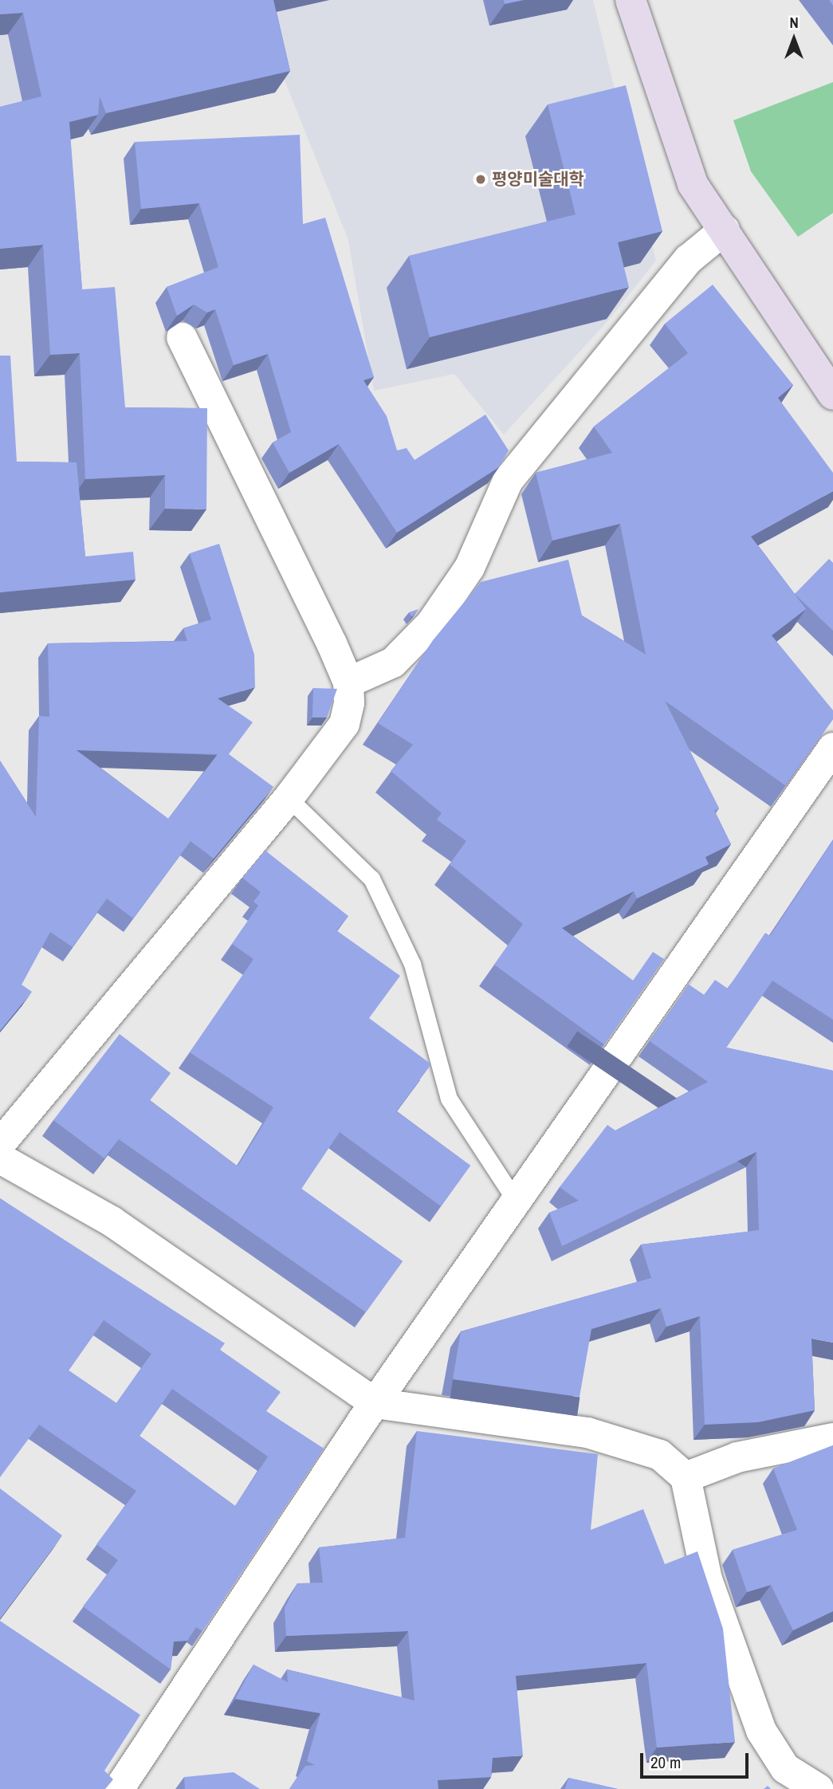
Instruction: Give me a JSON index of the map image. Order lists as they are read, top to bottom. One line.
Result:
{"places":["평양미술대학"],"scale_bar":"20 m","north":"top"}
